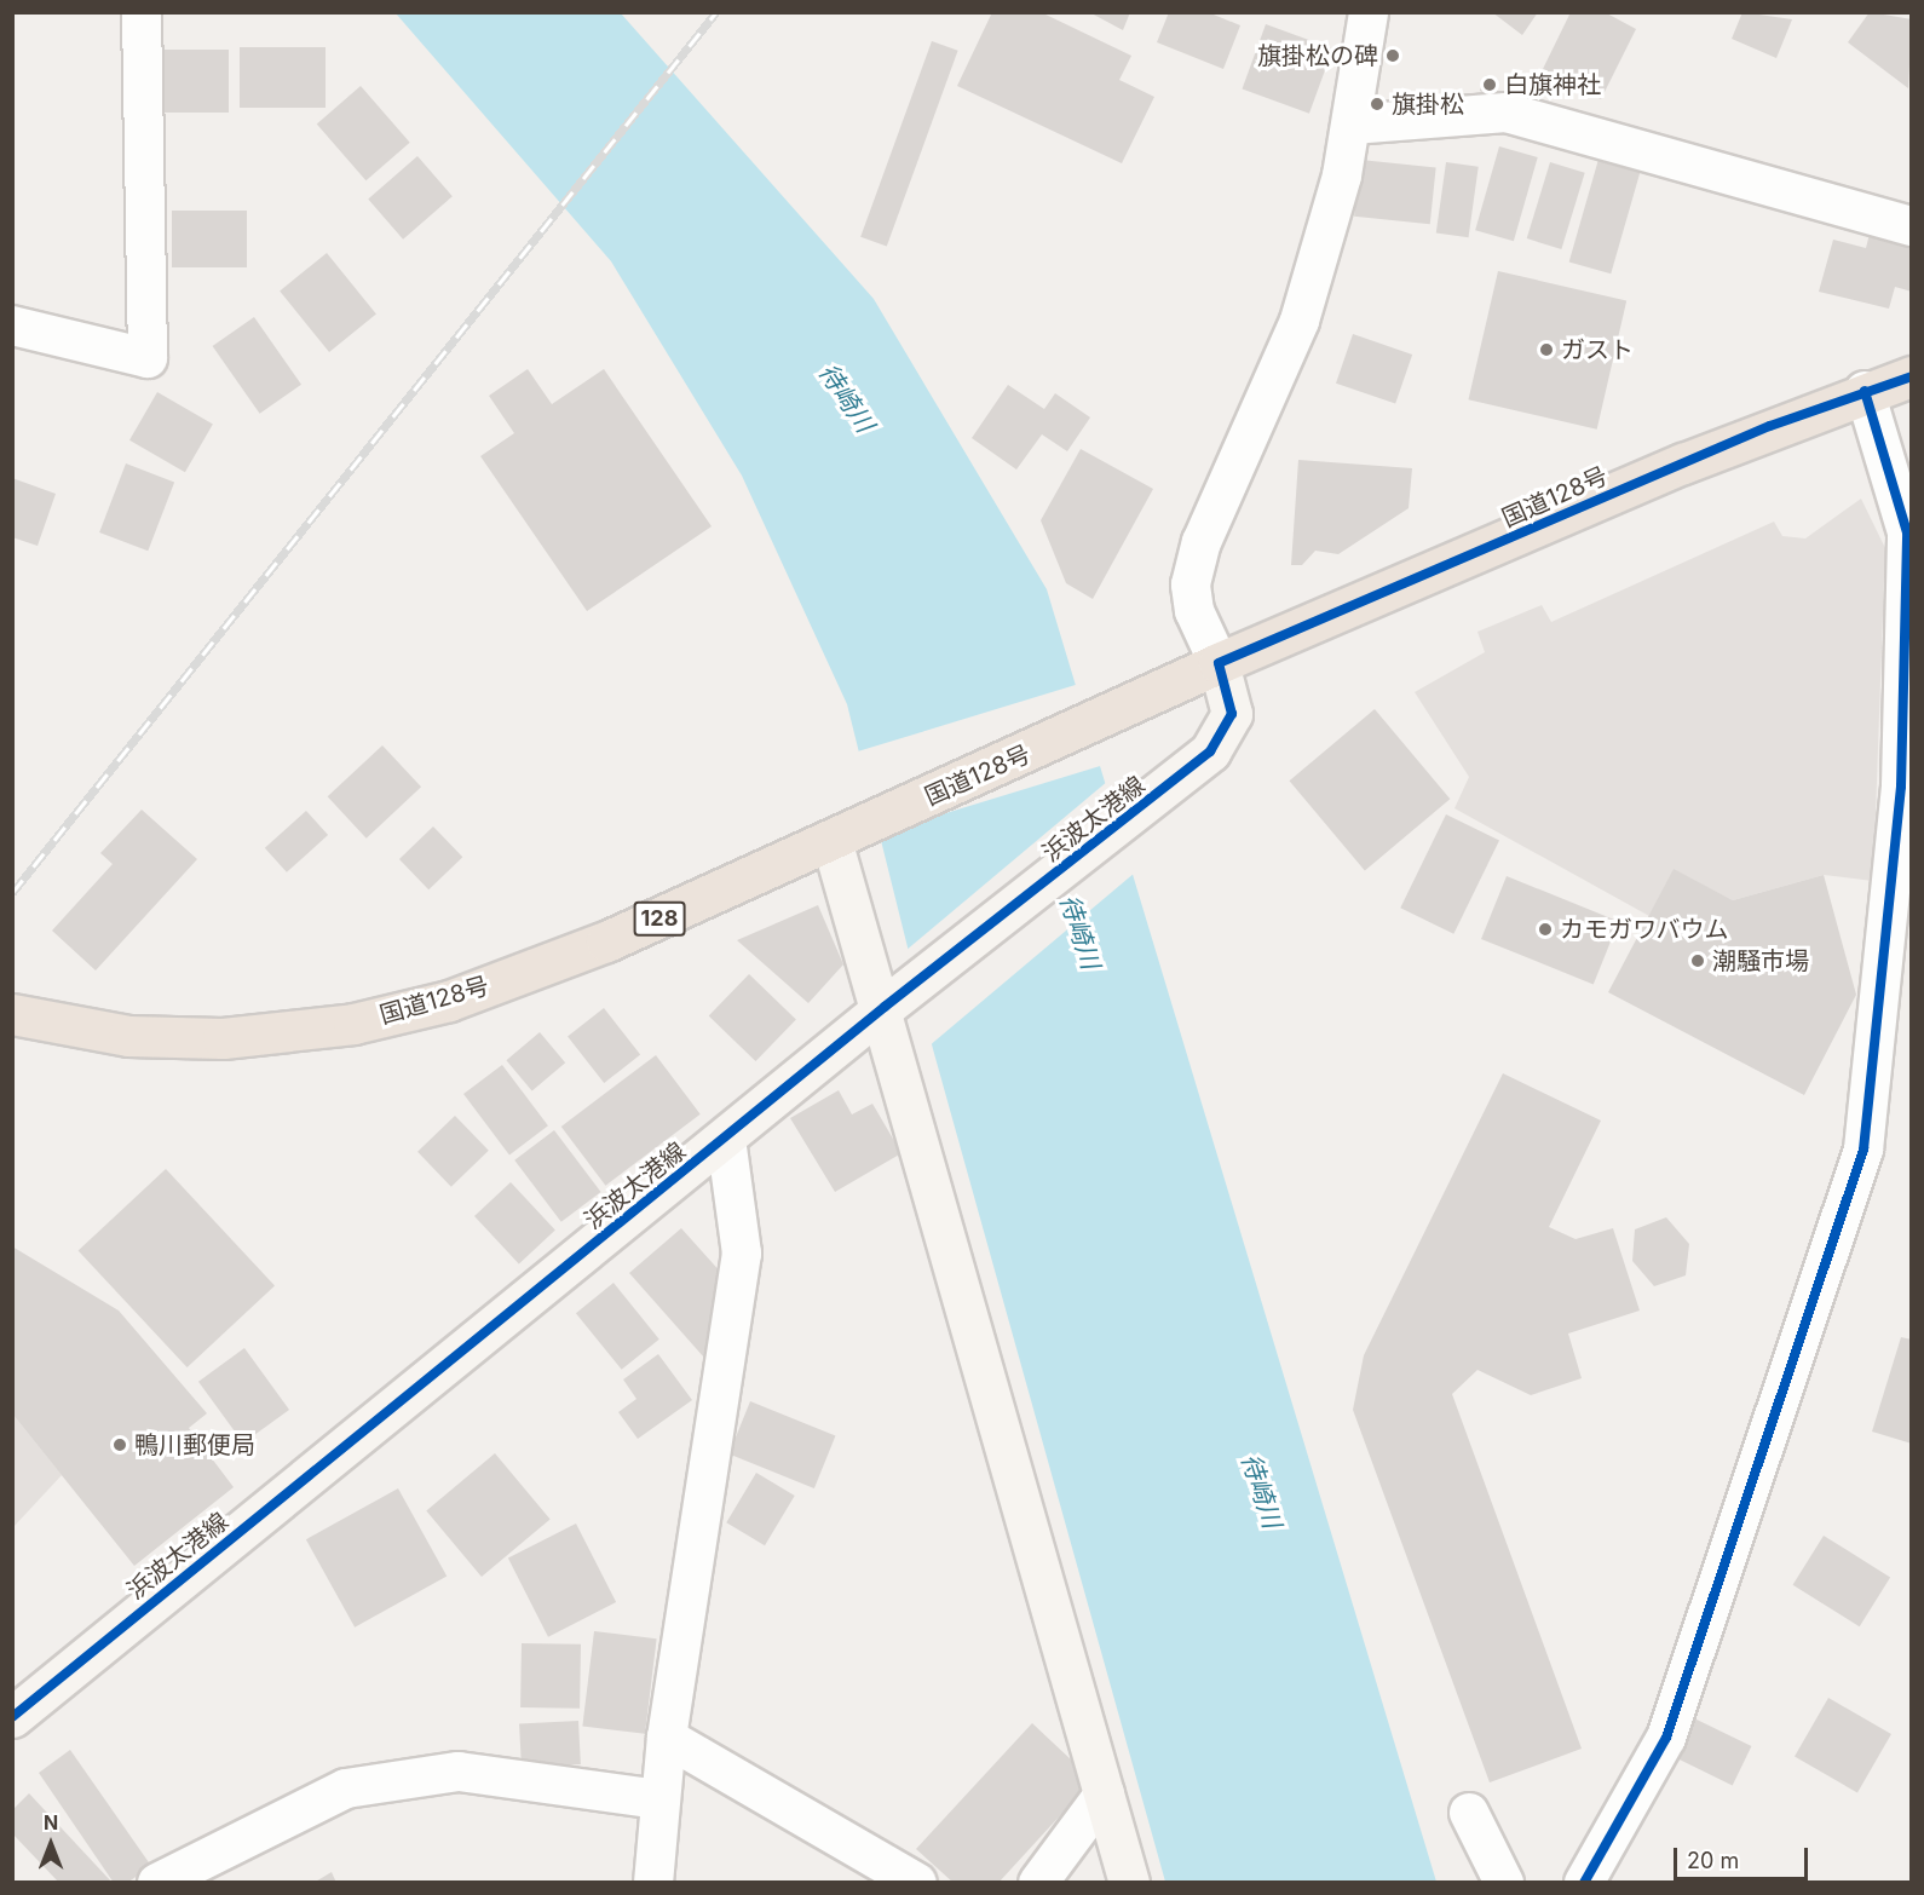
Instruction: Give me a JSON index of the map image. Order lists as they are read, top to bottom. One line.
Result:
{"streets":{"highway":["国道128号","128"],"main road":["浜波太港線"]},"crossings":[["国道128号","浜波太港線"]],"water":["待崎川"],"places":["旗掛松の碑","白旗神社","旗掛松","ガスト","カモガワバウム","潮騒市場","鴨川郵便局"],"scale_bar":"20 m","north":"top"}
